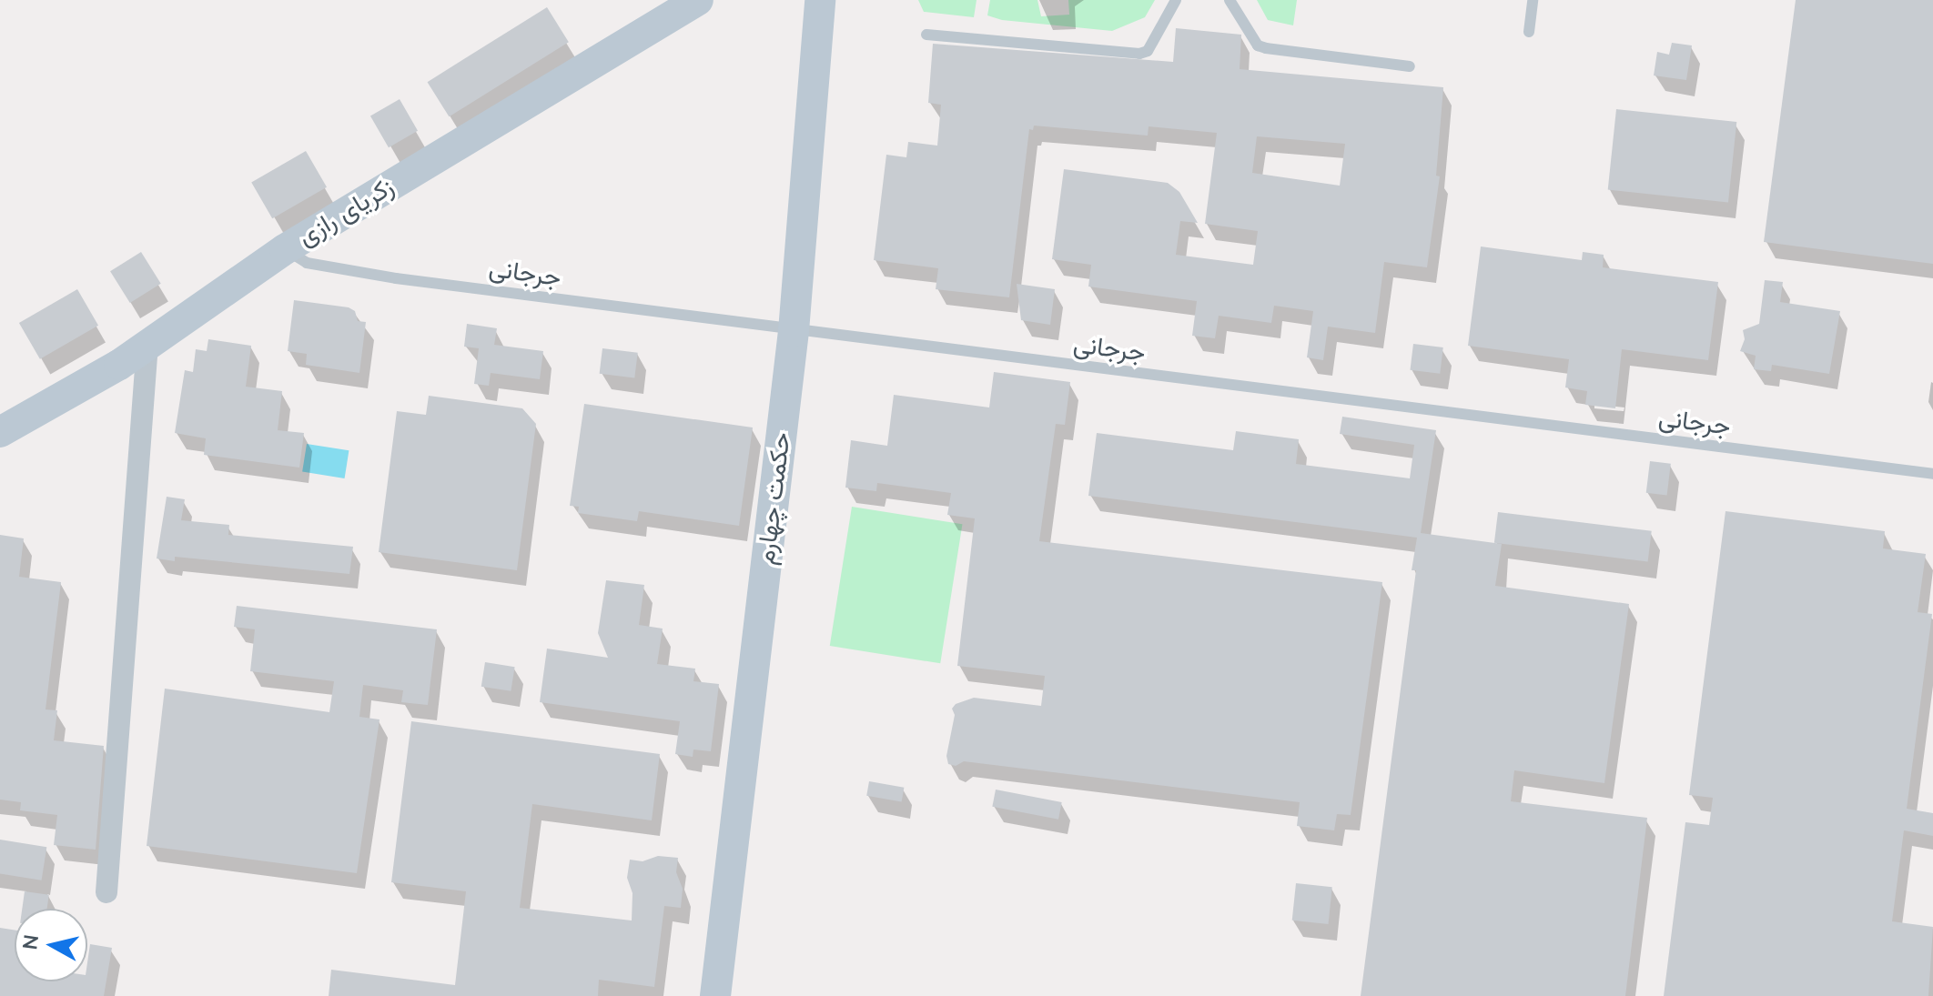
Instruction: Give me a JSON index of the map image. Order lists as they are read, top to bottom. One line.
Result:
{"streets":{"street":["زکریای رازی","حکمت چهارم"],"lane":["جرجانی"]},"crossings":[["زکریای رازی","جرجانی"],["جرجانی","حکمت چهارم"]],"north":"left"}
